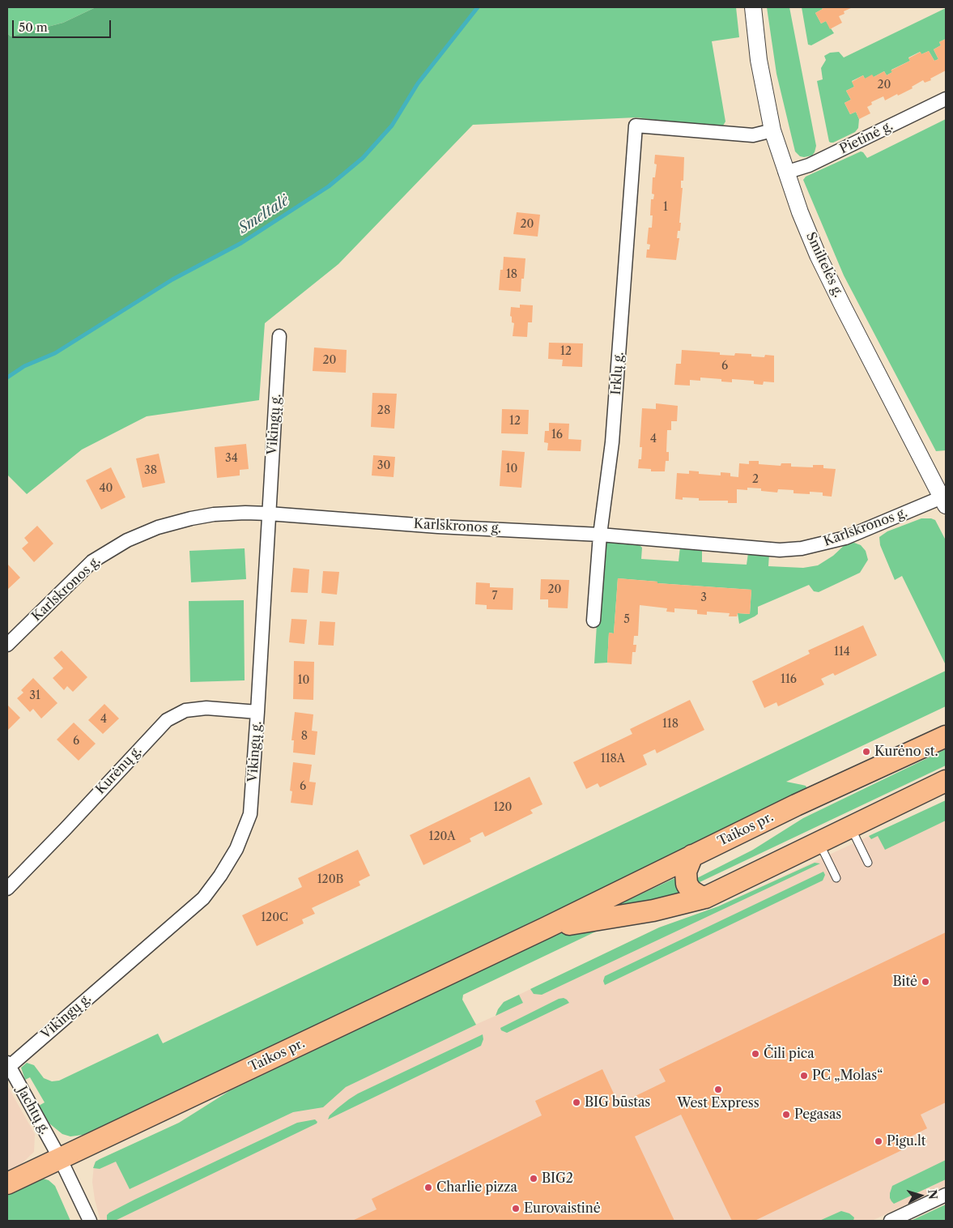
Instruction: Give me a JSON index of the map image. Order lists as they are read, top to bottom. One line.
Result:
{"streets":{"main road":["Taikos pr."],"street":["Pietinė g.","Smiltelės g.","Irklų g.","Vikingų g.","Karlskronos g.","Kurėnų g.","Jachtų g."]},"crossings":[["Pietinė g.","Smiltelės g."],["Smiltelės g.","Irklų g."],["Smiltelės g.","Karlskronos g."],["Irklų g.","Karlskronos g."],["Vikingų g.","Karlskronos g."],["Vikingų g.","Kurėnų g."],["Vikingų g.","Jachtų g."],["Taikos pr.","Jachtų g."]],"water":["Smeltalė"],"places":["Kurėno st.","Bitė","Čili pica","PC „Molas“","West Express","BIG būstas","Pegasas","Pigu.lt","BIG2","Charlie pizza","Eurovaistinė"],"house_numbers":["20","1","20","18","12","20","6","28","12","16","4","34","30","10","38","2","40","20","7","3","5","114","116","10","31","4","118","8","6","118A","6","120","120A","120B","120C"],"scale_bar":"50 m","north":"right"}
